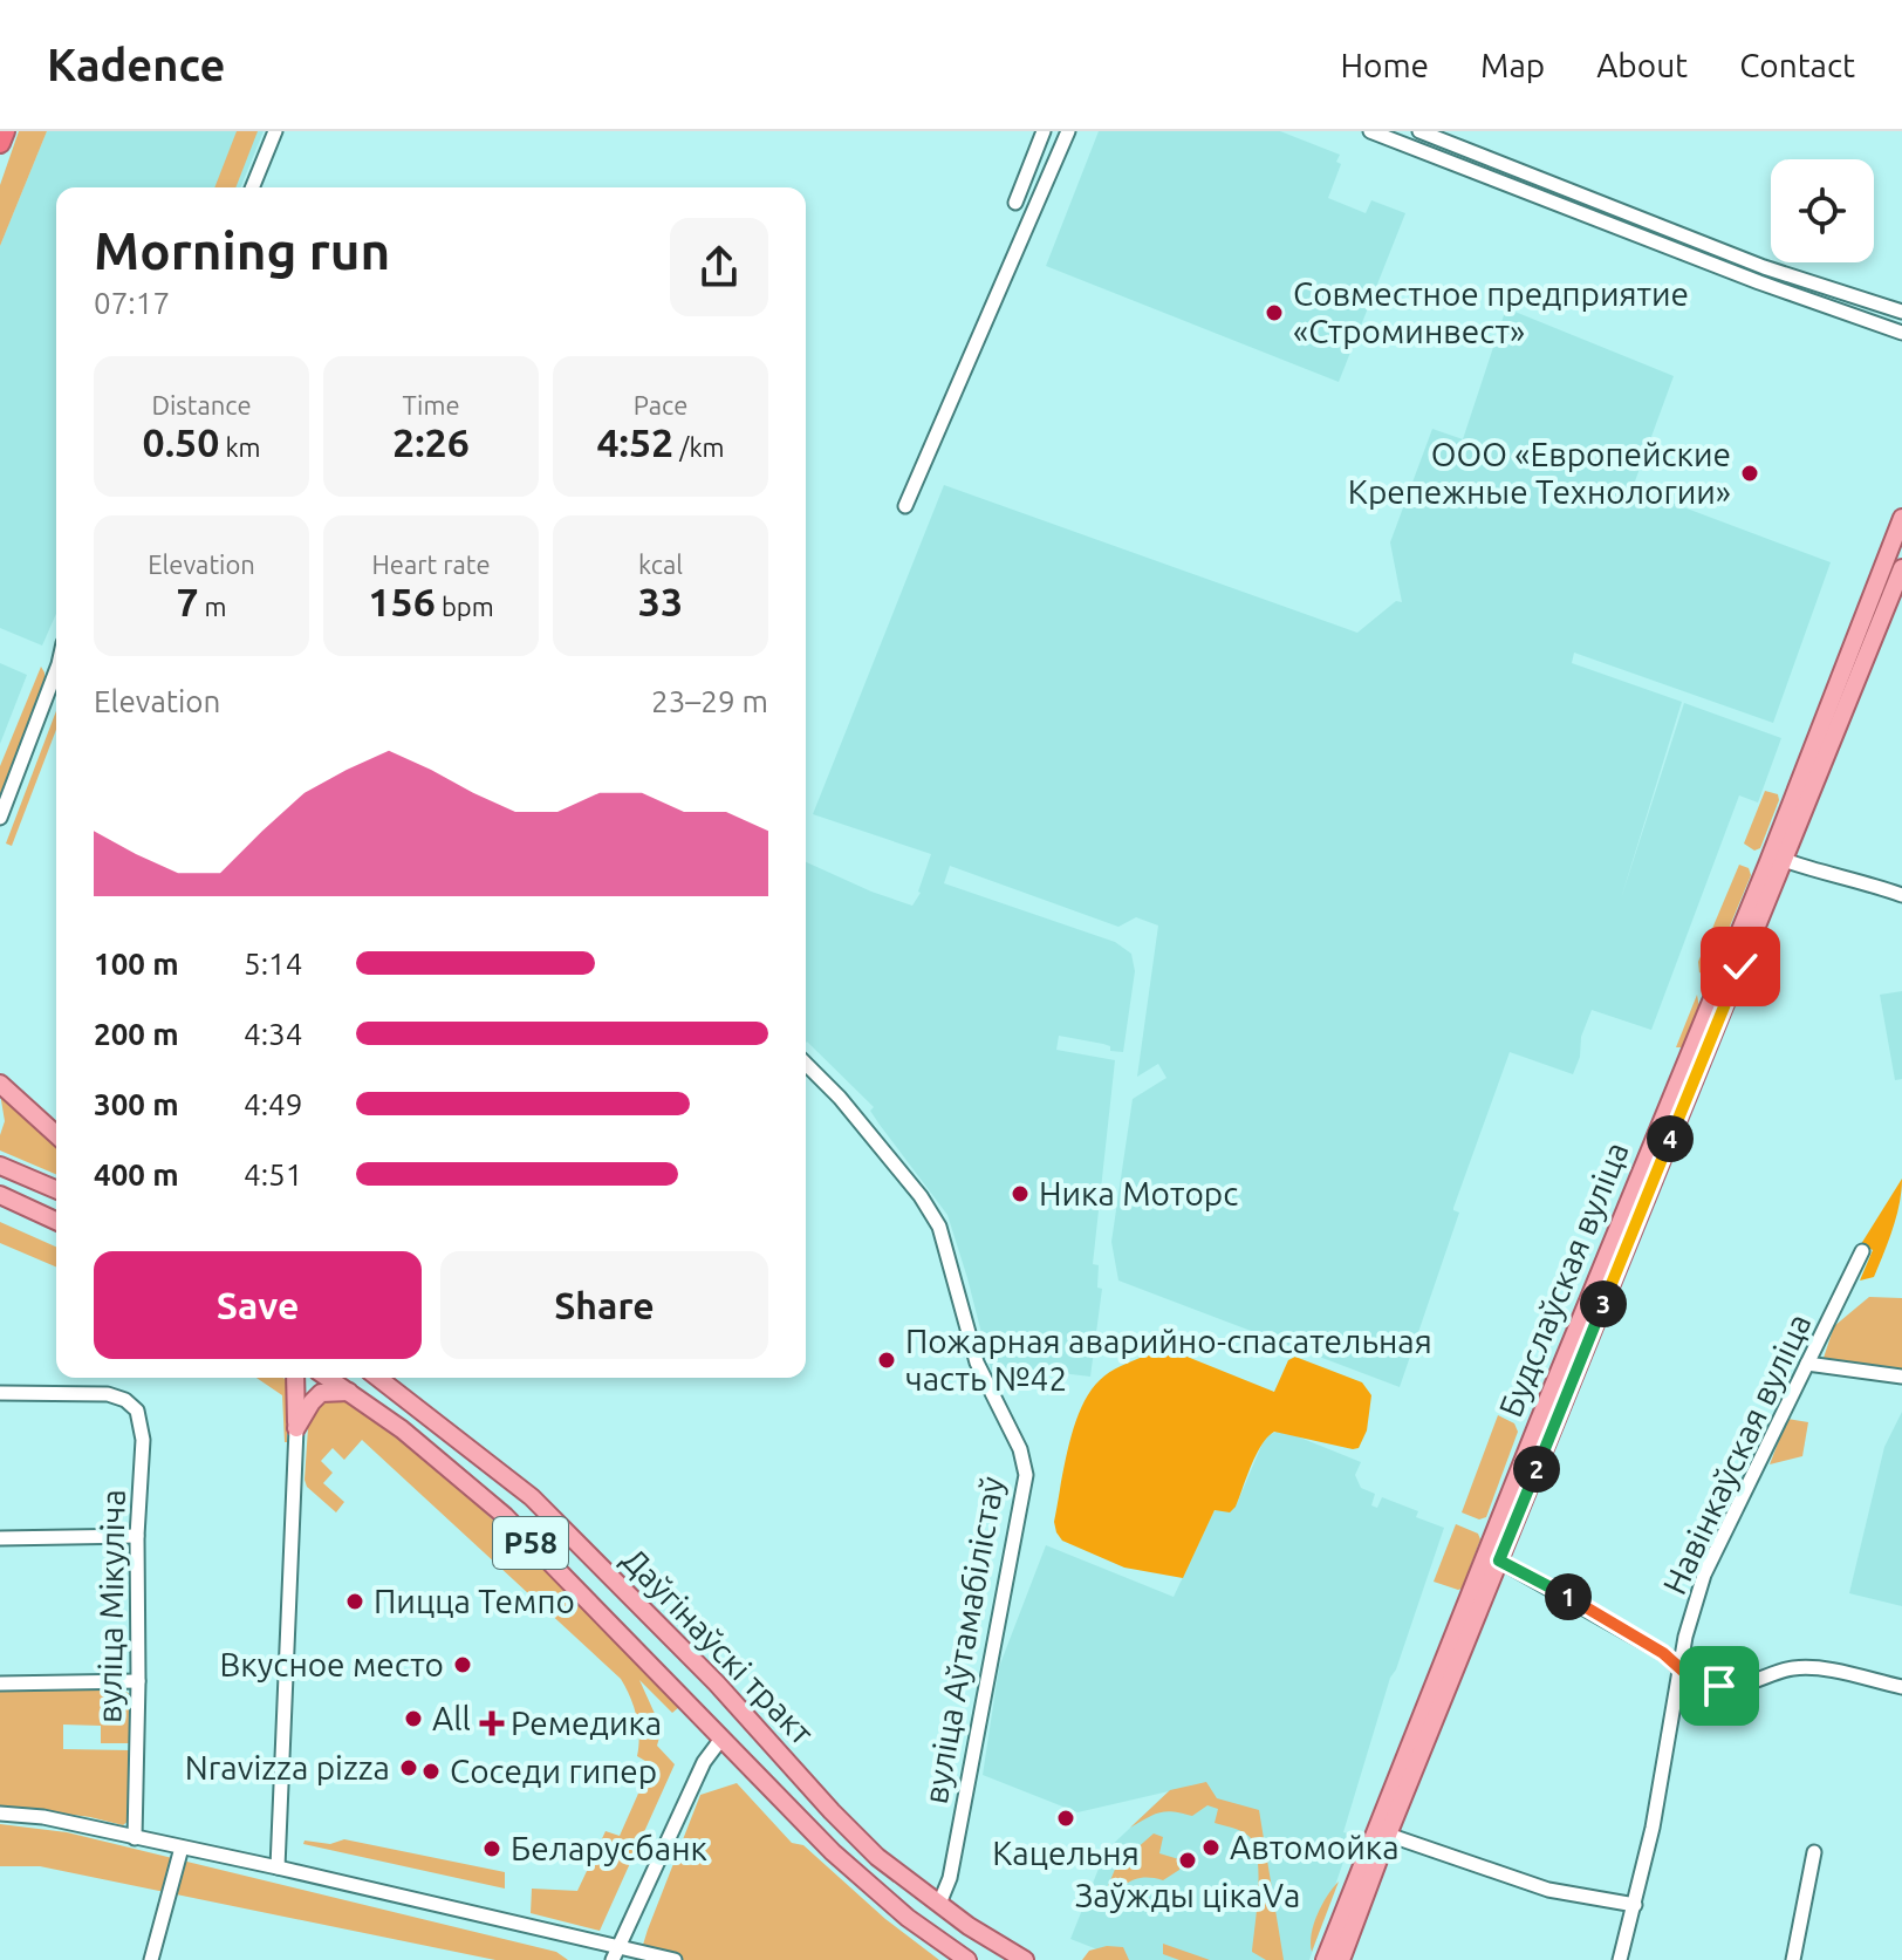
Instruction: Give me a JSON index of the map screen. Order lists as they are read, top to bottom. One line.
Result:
{"streets":{"main road":["Будслаўская вуліца","Р58","Даўгінаўскі тракт"],"street":["Навінкаўская вуліца","вуліца Мікуліча","вуліца Аўтамабілістаў"]},"crossings":[["вуліца Аўтамабілістаў","Даўгінаўскі тракт"]],"places":{"other":["Совместное предприятие «Строминвест»","ООО «Европейские Крепежные Технологии»","Ника Моторс","Пожарная аварийно-спасательная часть №42","Пицца Темпо","Вкусное место","All","Nravizza pizza","Соседи гипер","Кацельня","Автомойка","Беларусбанк","Заўжды цікаVа"],"health":["Ремедика"]},"page":{"header":"Kadence","nav":["Home","Map","About","Contact"],"heading":["Morning run","07:17"],"stats":[["Distance","0.50 km"],["Time","2:26"],["Pace","4:52 /km"],["Elevation","7 m"],["Heart rate","156 bpm"],["kcal","33"]],"chart":["Elevation","23–29 m"],"list":[{"name":"100 m","note":"5:14"},{"name":"200 m","note":"4:34"},{"name":"300 m","note":"4:49"},{"name":"400 m","note":"4:51"}],"pins":["4","3","2","1"],"buttons":["Save","Share"]}}
